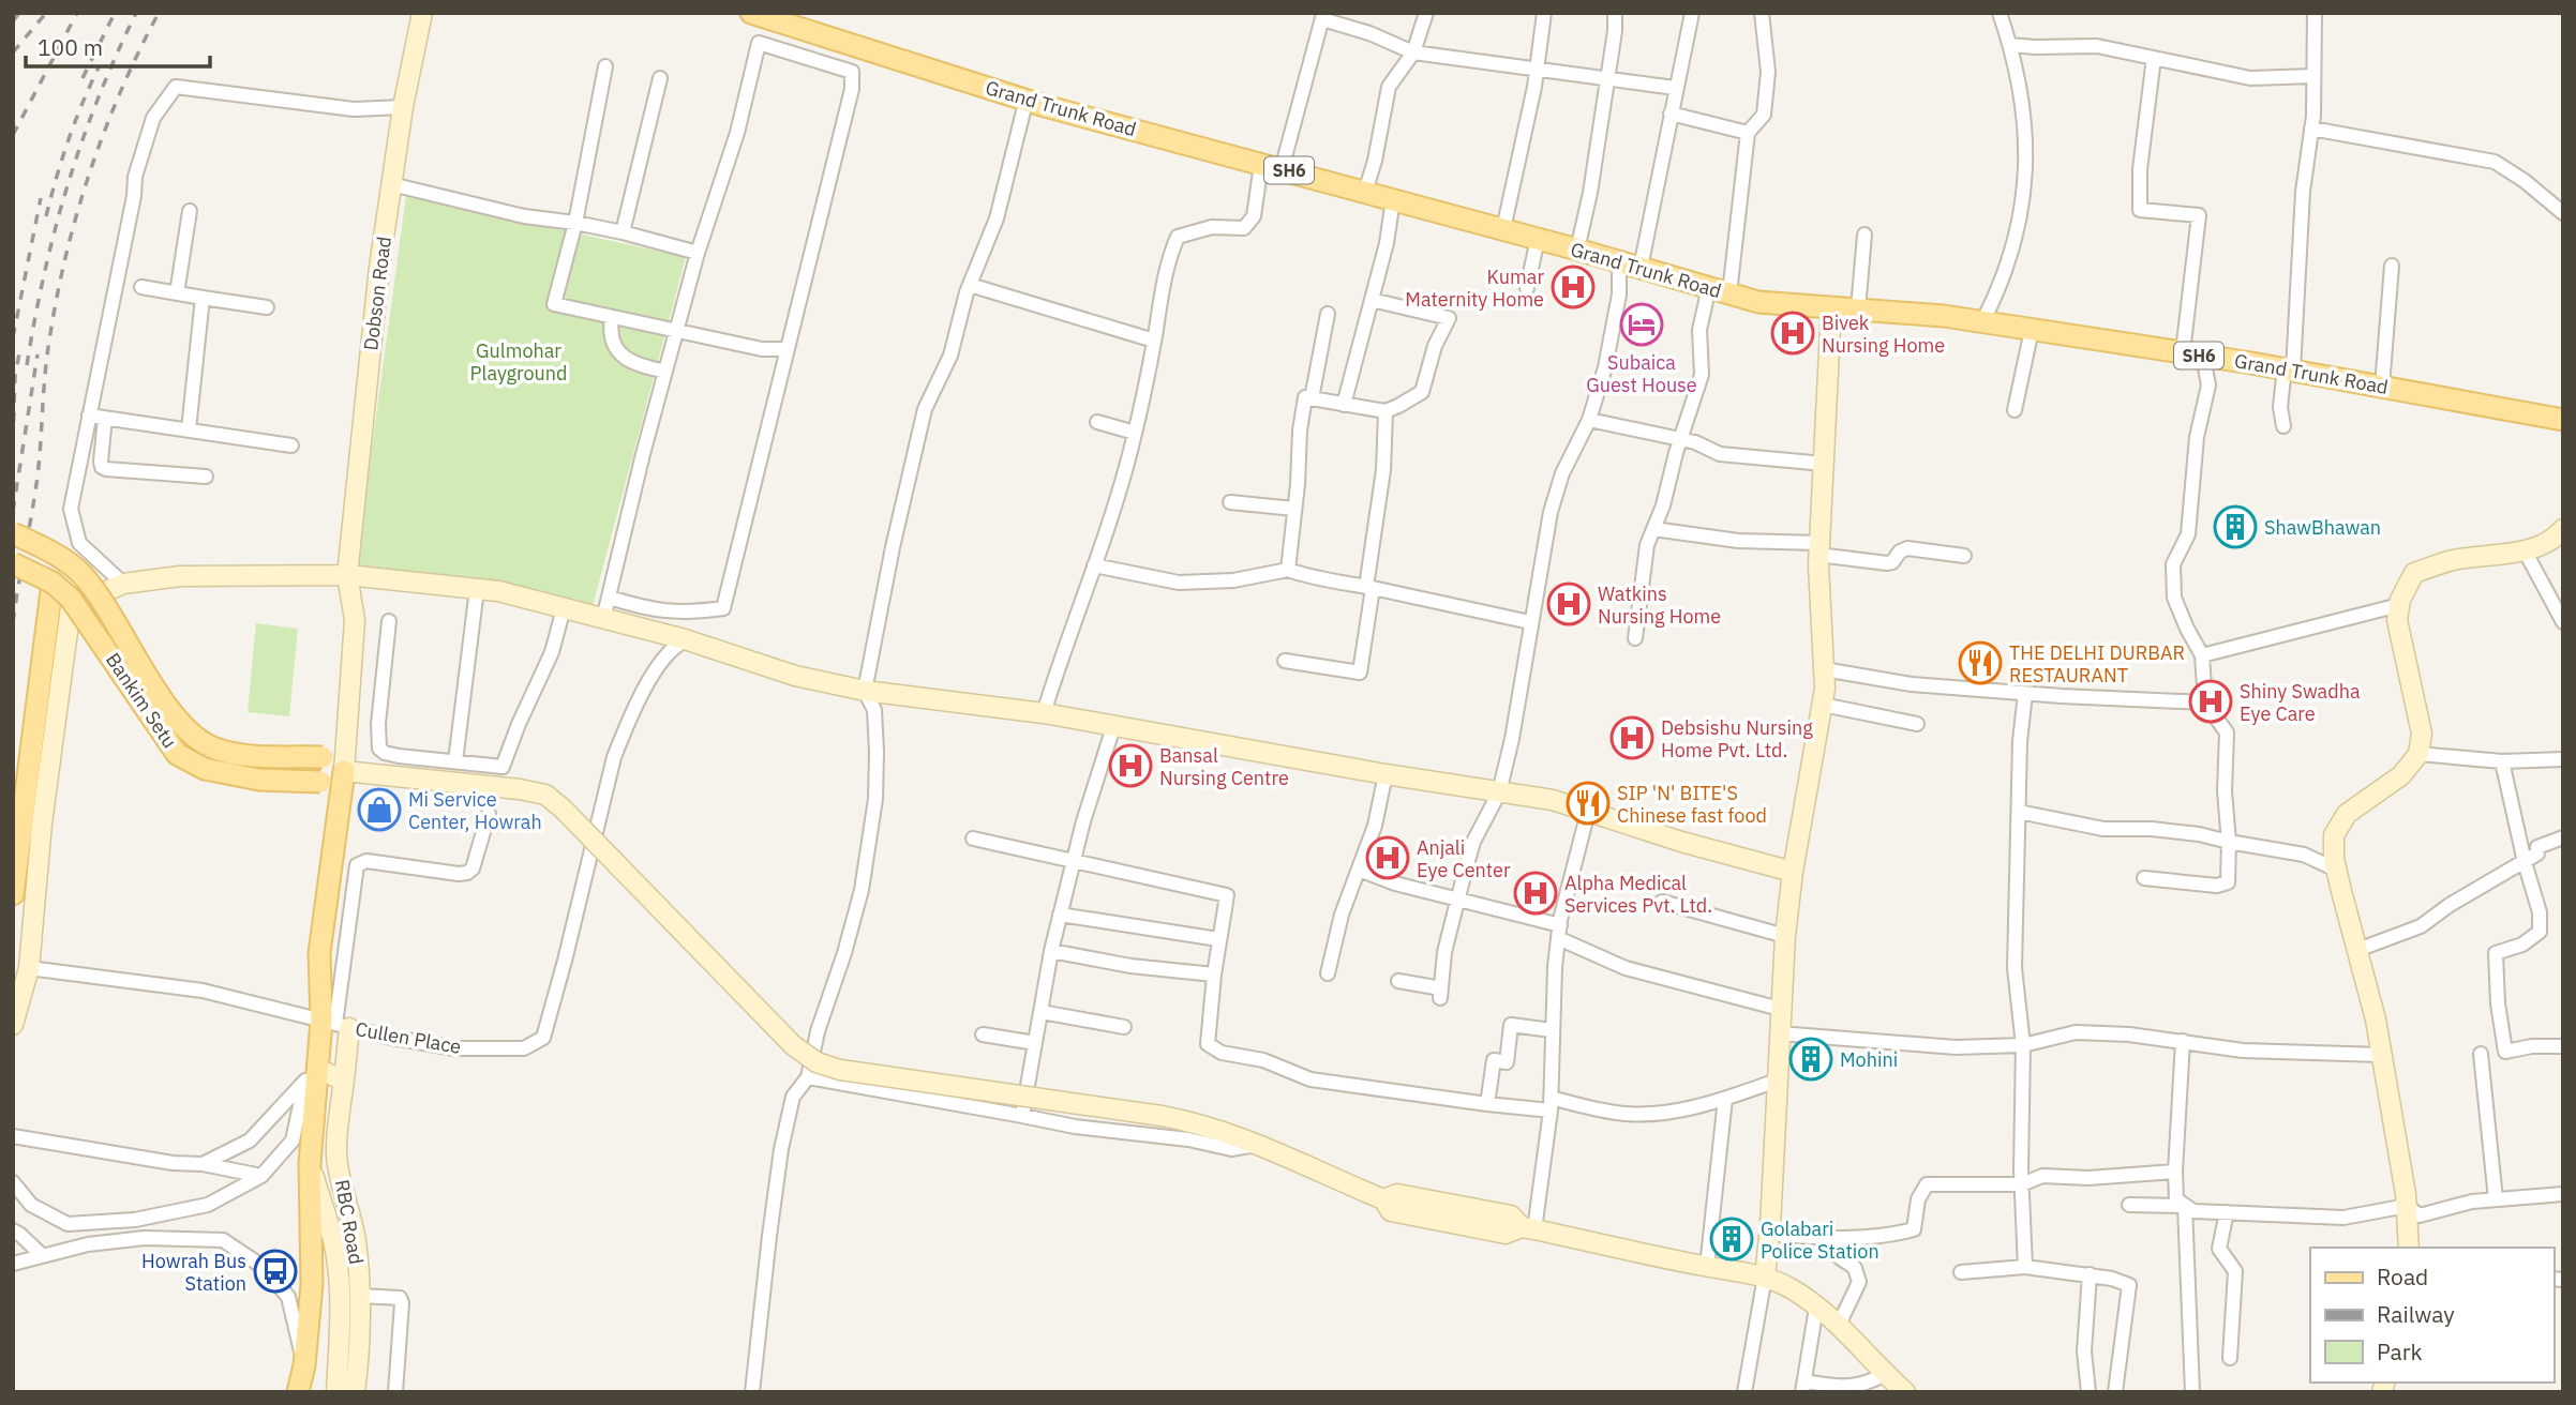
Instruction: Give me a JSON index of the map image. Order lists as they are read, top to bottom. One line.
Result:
{"streets":{"main road":["Grand Trunk Road","SH6","Bankim Setu"],"street":["Dobson Road","Cullen Place","RBC Road"]},"crossings":[["Dobson Road","Bankim Setu"],["Cullen Place","RBC Road"]],"parks":["Gulmohar Playground"],"places":{"hospital":["Kumar Maternity Home","Bivek Nursing Home","Watkins Nursing Home","Shiny Swadha Eye Care","Debsishu Nursing Home Pvt. Ltd.","Bansal Nursing Centre","Anjali Eye Center","Alpha Medical Services Pvt. Ltd."],"hotel":["Subaica Guest House"],"building":["ShawBhawan","Mohini","Golabari Police Station"],"restaurant":["THE DELHI DURBAR RESTAURANT","SIP 'N' BITE'S Chinese fast food"],"shop":["Mi Service Center, Howrah"],"bus stop":["Howrah Bus Station"]},"legend":["Road","Railway","Park"],"scale_bar":"100 m"}
